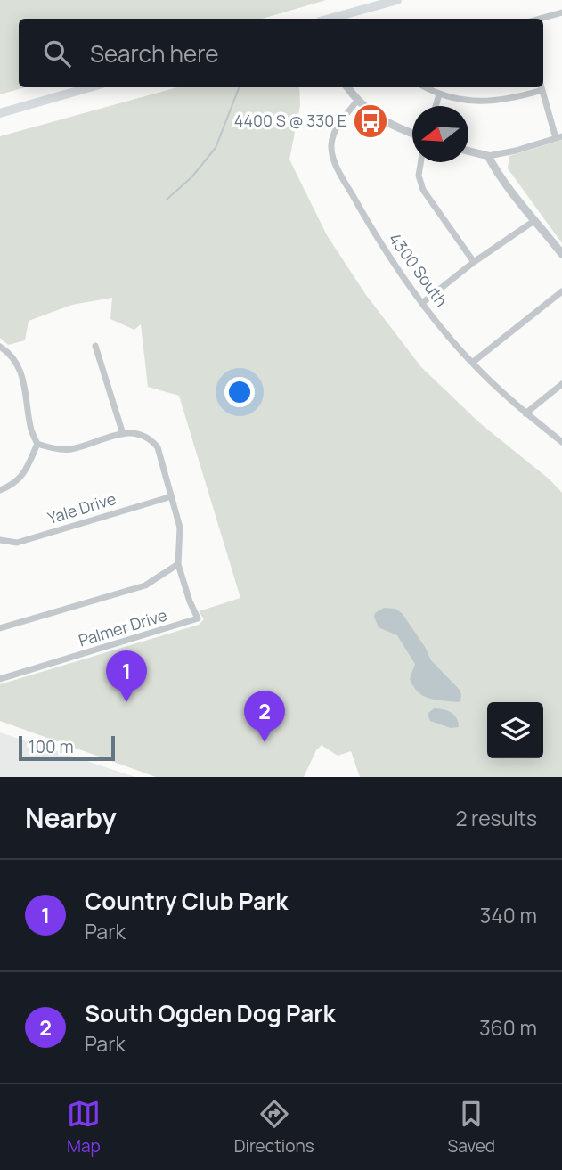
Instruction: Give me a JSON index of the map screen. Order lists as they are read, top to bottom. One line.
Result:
{"streets":{"street":["4300 South","Yale Drive","Palmer Drive"]},"places":{"bus stop":["4400 S @ 330 E"]},"scale_bar":"100 m","north":"left","page":{"search":"Search here","pins":["1","2"],"scale":"100 m","heading":["Nearby","2 results"],"list":[{"mark":"1","name":"Country Club Park","note":"Park","value":"340 m"},{"mark":"2","name":"South Ogden Dog Park","note":"Park","value":"360 m"}],"nav":["Map","Directions","Saved"]}}
